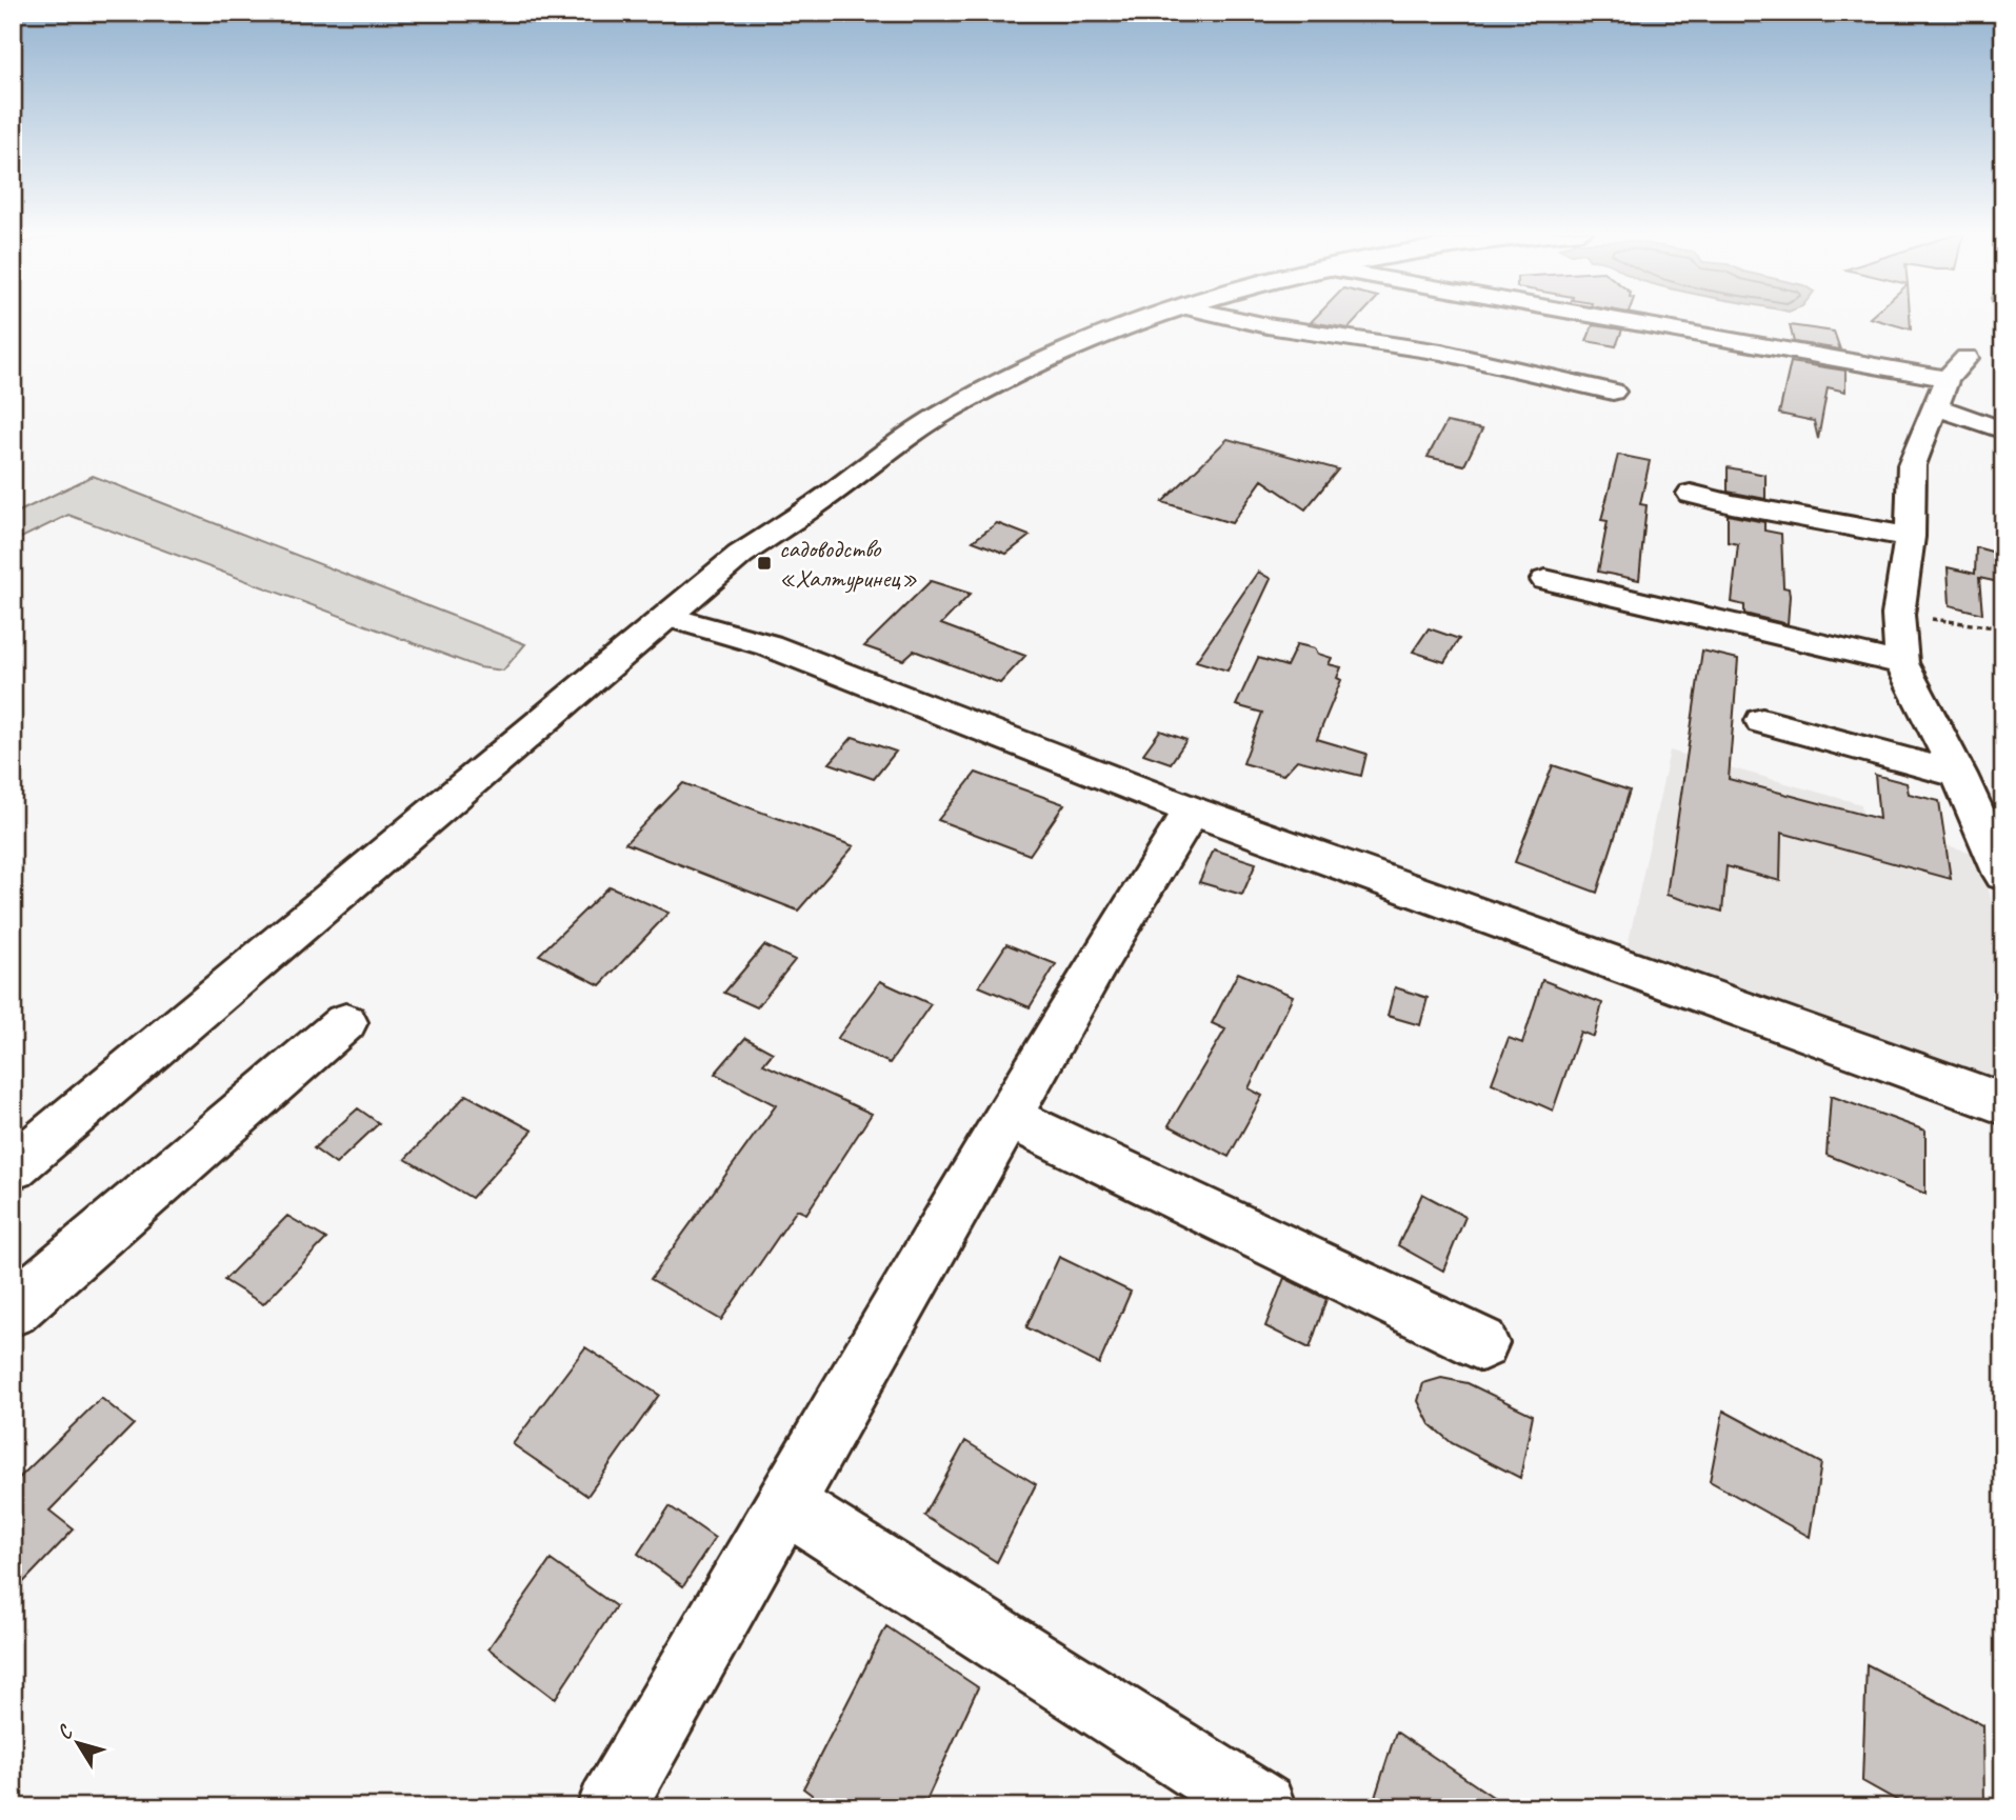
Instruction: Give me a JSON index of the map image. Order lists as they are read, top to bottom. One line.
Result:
{"places":{"transit":["садоводство «Халтуринец»"]},"north":"top left"}
